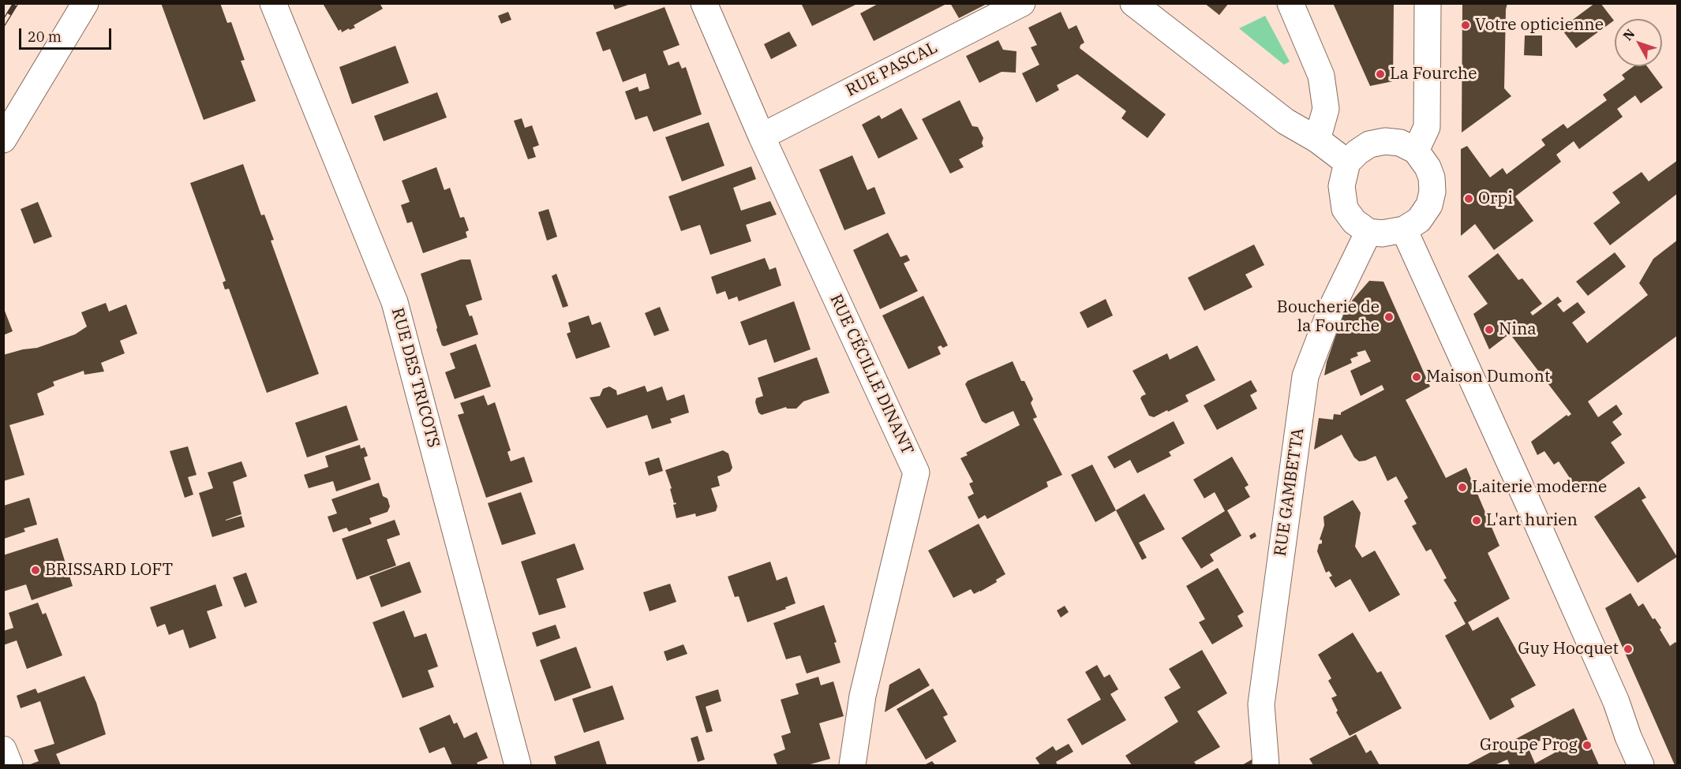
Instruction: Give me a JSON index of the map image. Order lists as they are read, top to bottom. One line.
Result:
{"streets":{"street":["RUE PASCAL","RUE CÉCILLE DINANT","RUE DES TRICOTS","RUE GAMBETTA"]},"crossings":[["RUE PASCAL","RUE CÉCILLE DINANT"]],"places":["Votre opticienne","La Fourche","Orpi","Boucherie de la Fourche","Nina","Maison Dumont","Laiterie moderne","L'art hurien","BRISSARD LOFT","Guy Hocquet","Groupe Prog"],"scale_bar":"20 m","north":"top left"}
